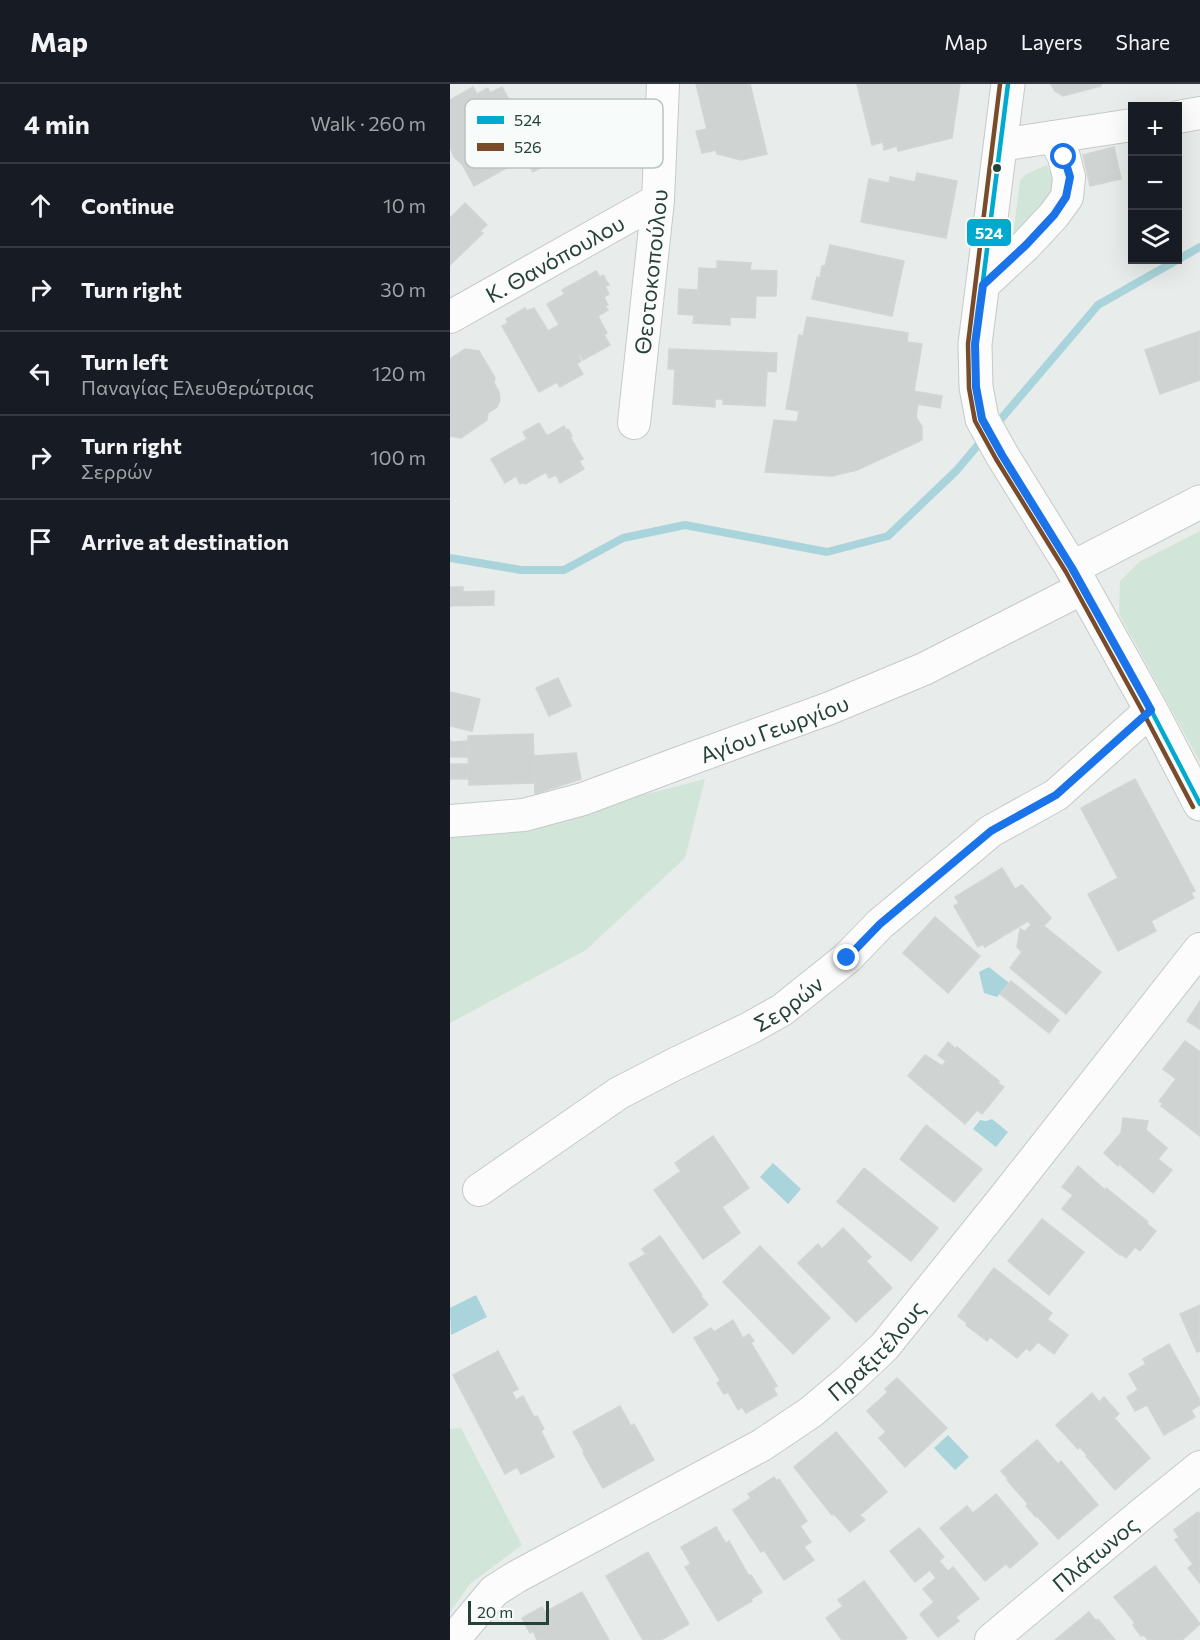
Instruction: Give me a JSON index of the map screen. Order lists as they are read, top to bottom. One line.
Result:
{"streets":{"street":["Κ. Θανόπουλου","Θεοτοκοπούλου","Αγίου Γεωργίου","Σερρών","Πραξιτέλους","Πλάτωνος"]},"crossings":[["Κ. Θανόπουλου","Θεοτοκοπούλου"]],"lines":["transit line 524","transit line 526"],"legend":["524","526"],"scale_bar":"20 m","page":{"header":"Map","nav":["Map","Layers","Share"],"heading":["4 min","Walk · 260 m"],"map_buttons":["+","−"],"list":[["Continue","10 m"],["Turn right","30 m"],["Turn left","Παναγίας Ελευθερώτριας","120 m"],["Turn right","Σερρών","100 m"],"Arrive at destination"],"scale":"20 m"}}
